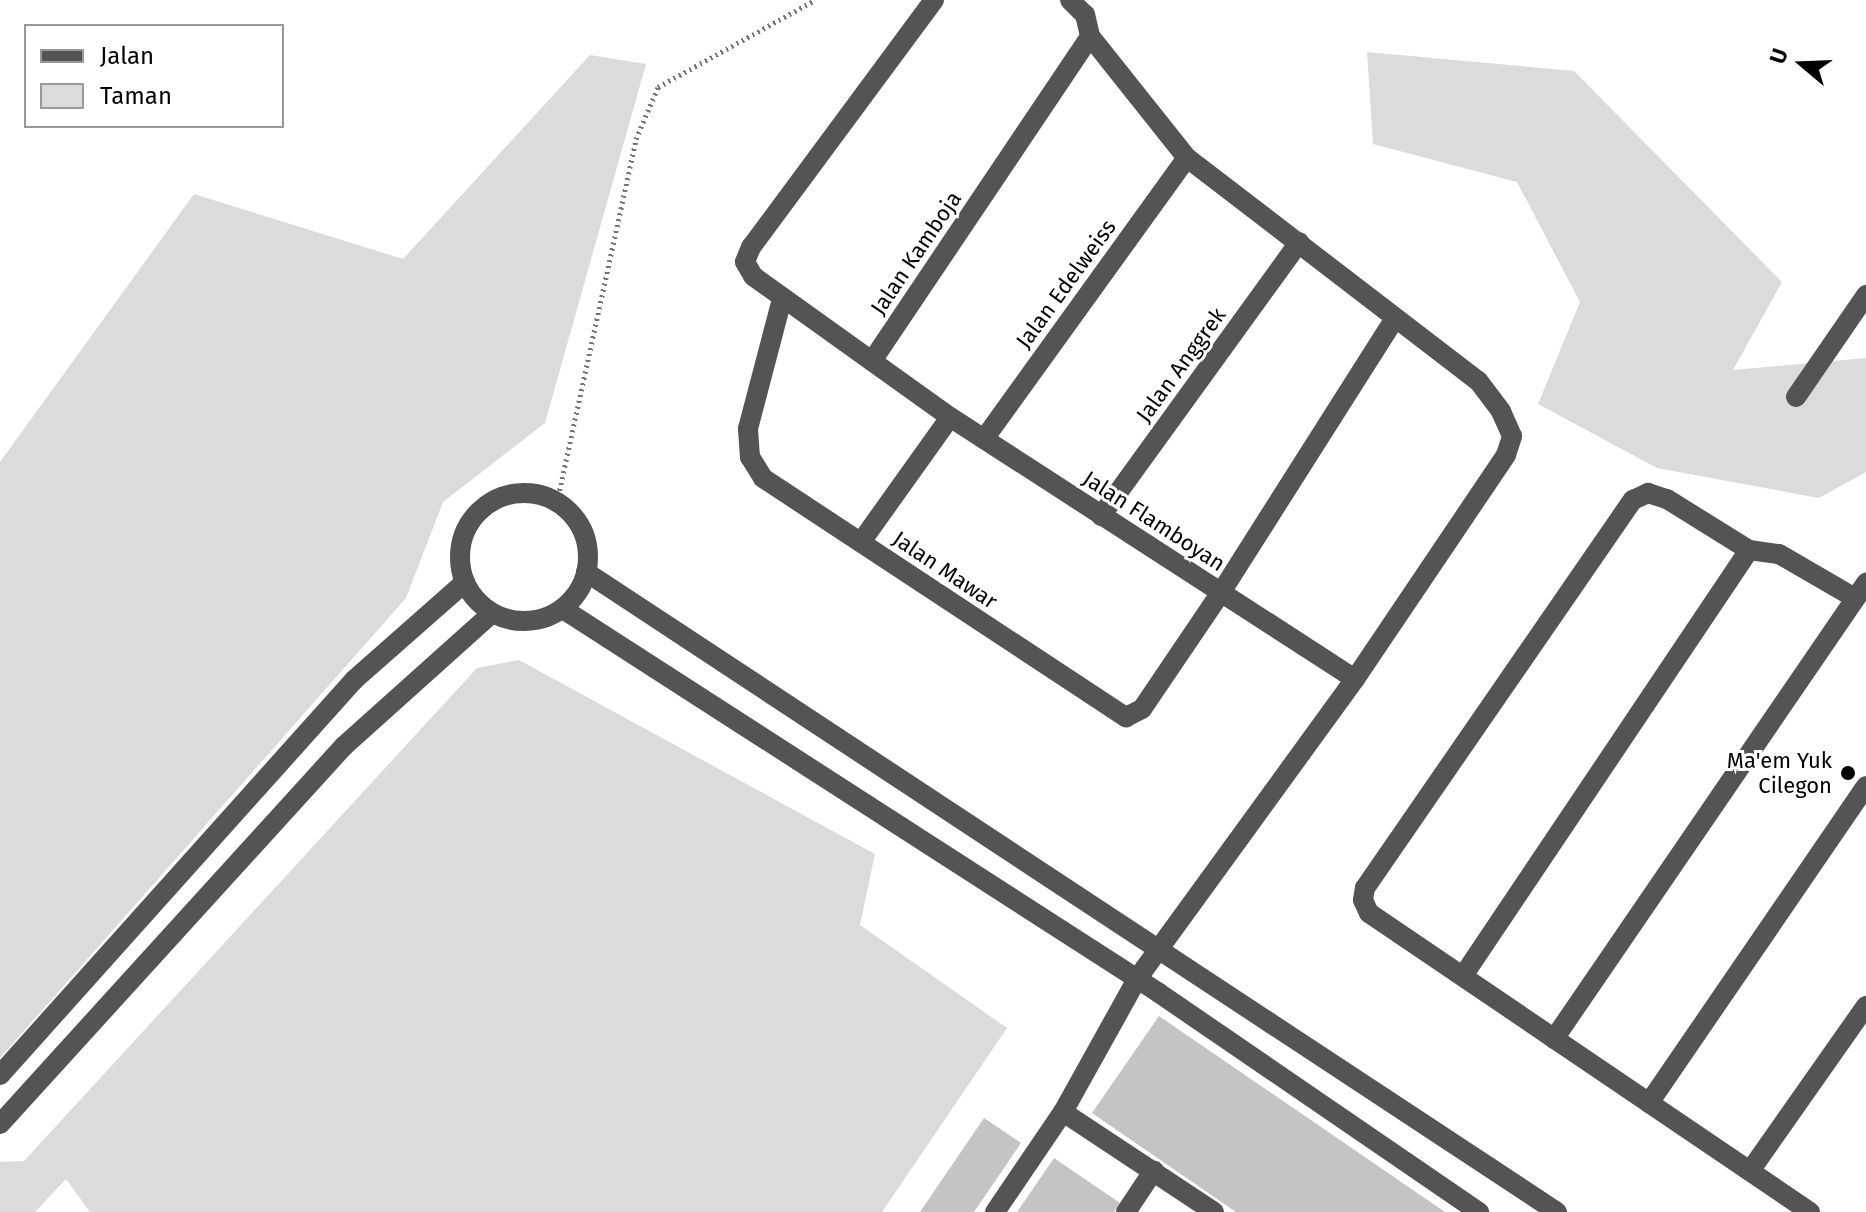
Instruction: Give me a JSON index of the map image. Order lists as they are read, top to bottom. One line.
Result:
{"streets":{"street":["Jalan Kamboja","Jalan Edelweiss","Jalan Anggrek","Jalan Flamboyan","Jalan Mawar"]},"crossings":[["Jalan Kamboja","Jalan Flamboyan"],["Jalan Edelweiss","Jalan Flamboyan"],["Jalan Anggrek","Jalan Flamboyan"],["Jalan Flamboyan","Jalan Mawar"]],"places":["Ma'em Yuk Cilegon"],"legend":["Jalan","Taman"],"north":"left"}
